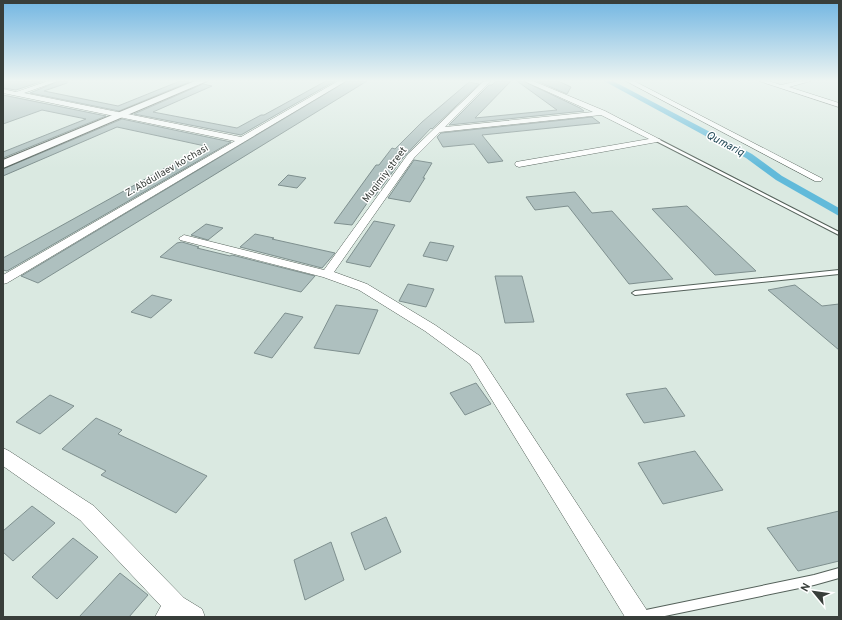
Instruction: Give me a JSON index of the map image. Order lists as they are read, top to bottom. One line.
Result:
{"streets":{"street":["Z. Abdullaev ko'chasi","Muqimiy street"]},"water":["Qumariq"],"north":"top left"}
